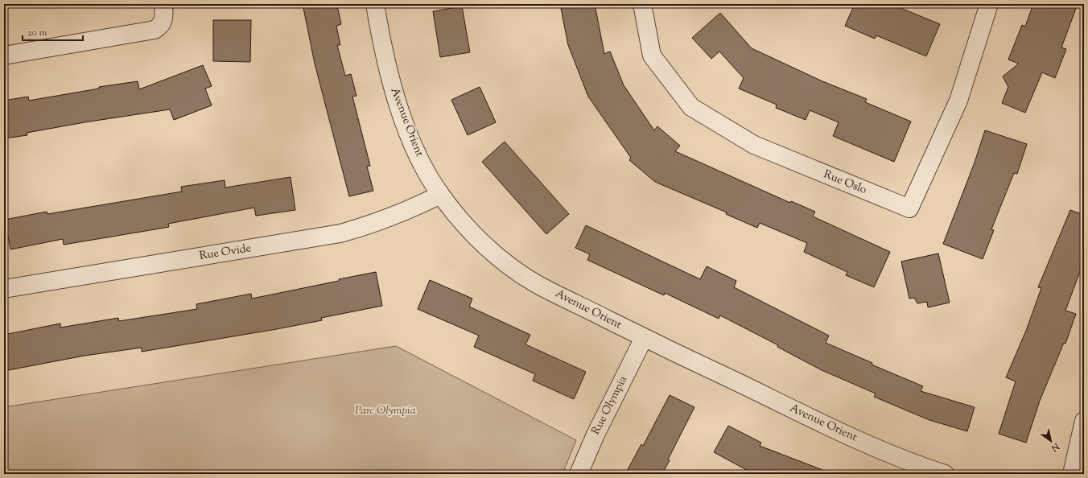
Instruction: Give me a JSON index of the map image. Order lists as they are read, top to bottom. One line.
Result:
{"streets":{"street":["Avenue Orient","Rue Oslo","Rue Ovide","Rue Olympia"]},"crossings":[["Avenue Orient","Rue Ovide"],["Avenue Orient","Rue Olympia"]],"parks":["Parc Olympia"],"scale_bar":"20 m","north":"bottom right"}
